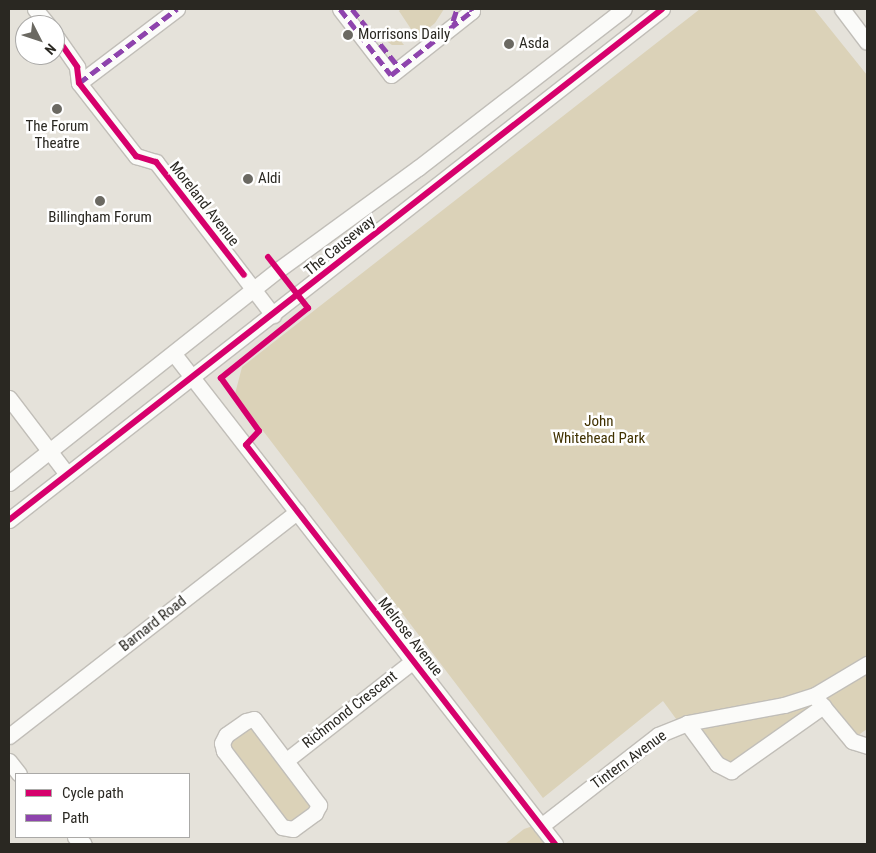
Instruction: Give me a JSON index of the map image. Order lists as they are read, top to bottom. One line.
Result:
{"streets":{"street":["Moreland Avenue","The Causeway","Barnard Road","Melrose Avenue","Richmond Crescent","Tintern Avenue"]},"crossings":[["Moreland Avenue","The Causeway"],["The Causeway","Melrose Avenue"],["Barnard Road","Melrose Avenue"],["Melrose Avenue","Richmond Crescent"],["Melrose Avenue","Tintern Avenue"]],"parks":["John Whitehead Park"],"places":["Morrisons Daily","Asda","The Forum Theatre","Aldi","Billingham Forum"],"legend":["Cycle path","Path"],"north":"bottom right"}
